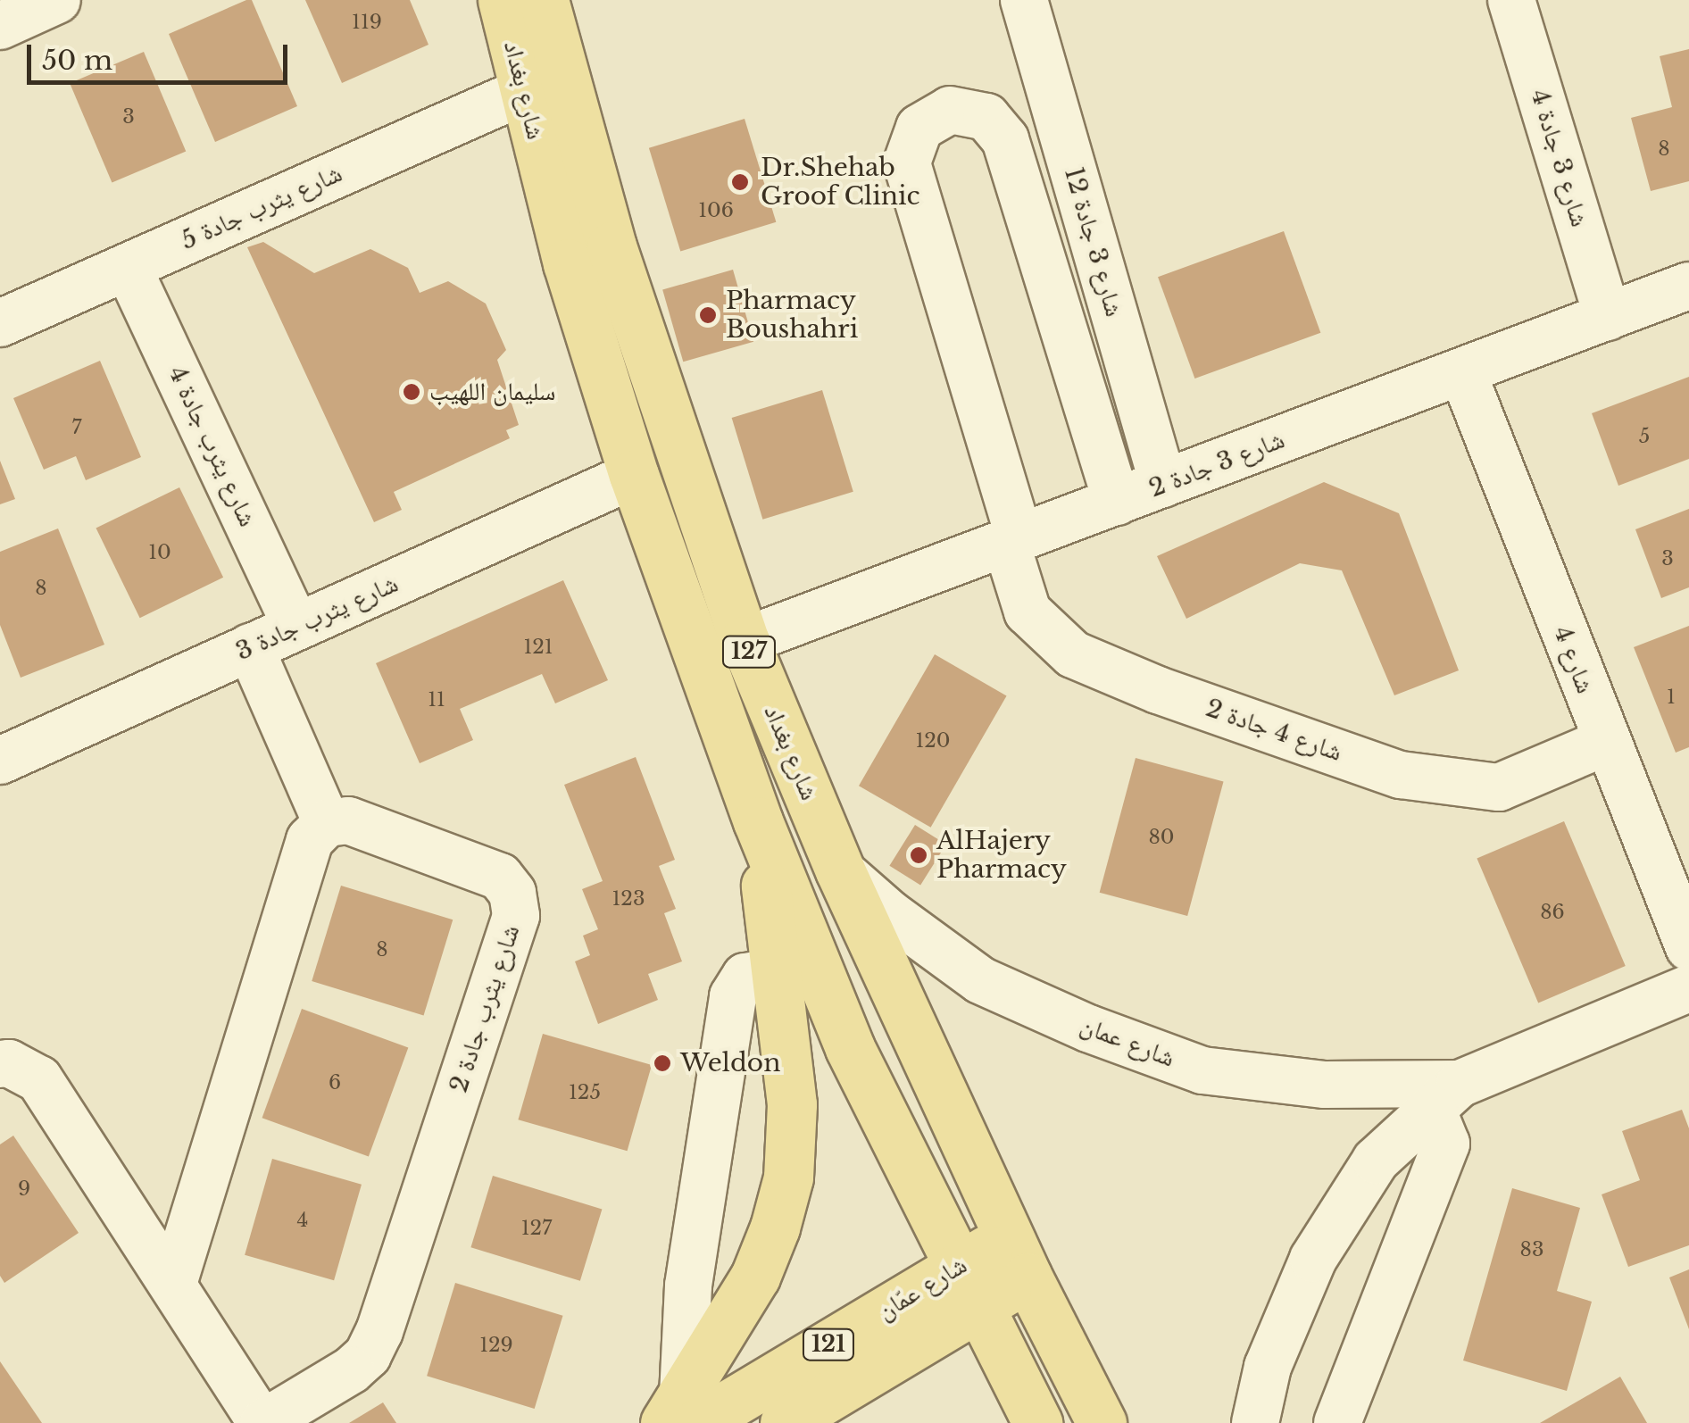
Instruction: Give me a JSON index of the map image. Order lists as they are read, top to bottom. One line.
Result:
{"streets":{"main road":["شارع بغداد","127","شارع عمّان","121"],"street":["شارع 3 جادة 4","شارع يثرب جادة 5","شارع 3 جادة 12","شارع يثرب جادة 4","شارع 3 جادة 2","شارع يثرب جادة 3","شارع 4","شارع 4 جادة 2","شارع يثرب جادة 2","شارع عمان"]},"crossings":[["شارع بغداد","شارع يثرب جادة 5"],["شارع بغداد","شارع 3 جادة 2"],["شارع بغداد","شارع يثرب جادة 3"],["شارع بغداد","شارع عمان"],["شارع بغداد","شارع عمّان"],["شارع 3 جادة 4","شارع 3 جادة 2"],["شارع يثرب جادة 5","شارع يثرب جادة 4"],["شارع 3 جادة 12","شارع 3 جادة 2"],["شارع يثرب جادة 4","شارع يثرب جادة 3"],["شارع 3 جادة 2","شارع 4"],["شارع 3 جادة 2","شارع 4 جادة 2"],["شارع 4","شارع 4 جادة 2"]],"places":["Dr.Shehab Groof Clinic","Pharmacy Boushahri","سليمان اللهيب","AlHajery Pharmacy","Weldon"],"house_numbers":["119","3","8","106","7","5","10","3","8","121","1","11","120","80","123","86","8","6","125","9","4","127","83","129"],"scale_bar":"50 m"}
